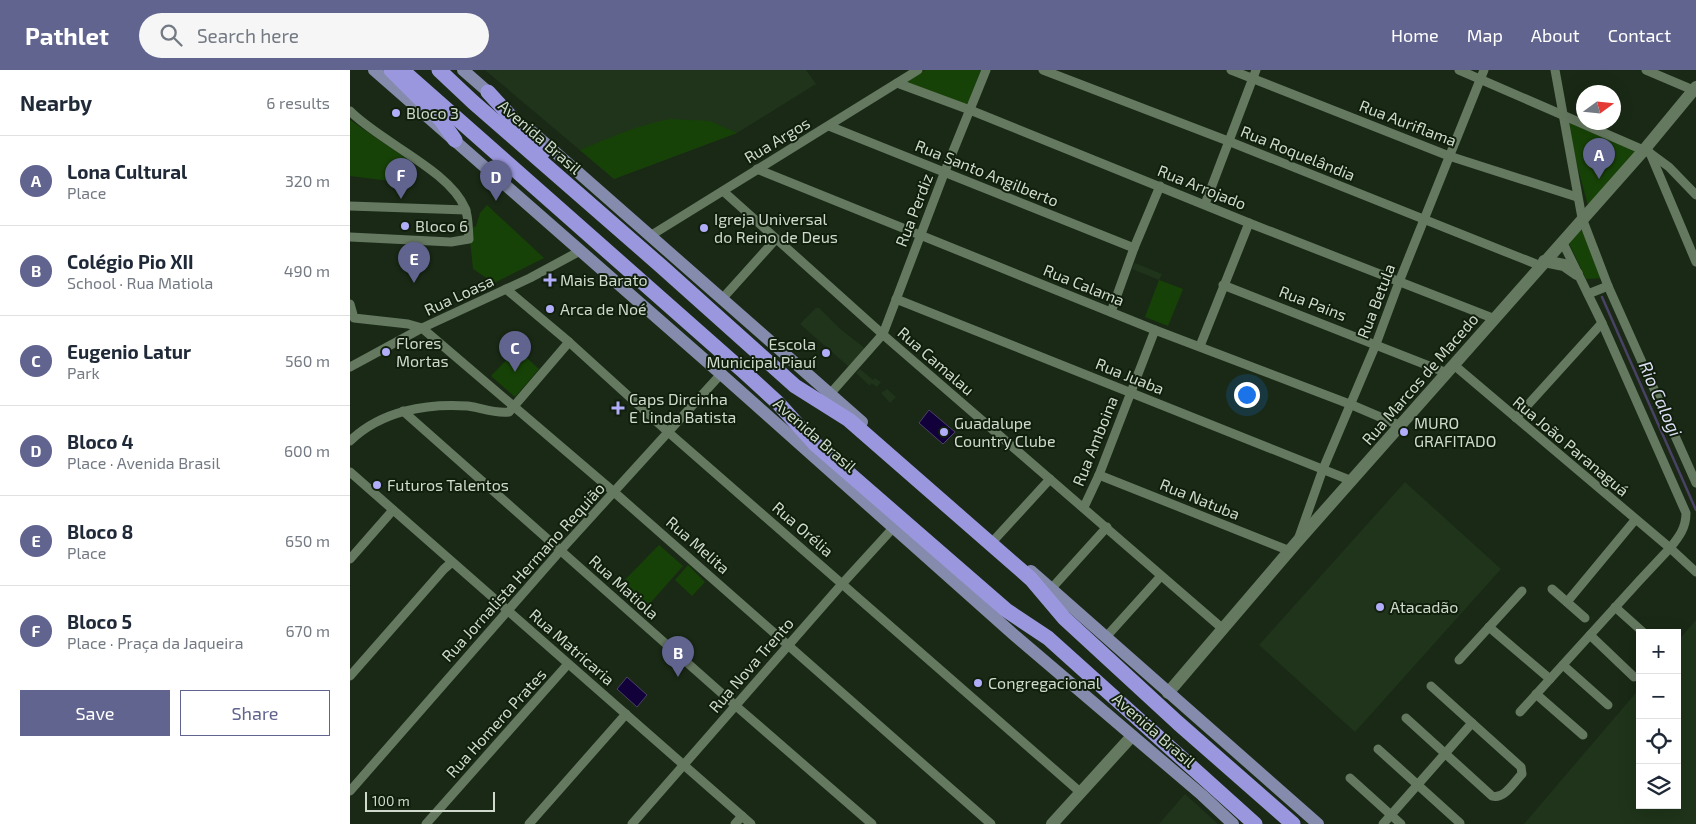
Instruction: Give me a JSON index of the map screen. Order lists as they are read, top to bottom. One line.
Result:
{"streets":{"highway":["Avenida Brasil"],"main road":["Rua Marcos de Macedo"],"street":["Rua Auriflama","Rua Argos","Rua Roquelândia","Rua Santo Angilberto","Rua Arrojado","Rua Perdiz","Rua Calama","Rua Loasa","Rua Betula","Rua Pains","Rua Camalau","Rua Juaba","Rua Amboina","Rua João Paranaguá","Rua Natuba","Rua Orélia","Rua Melita","Rua Jornalista Hermano Requião","Rua Matiola","Rua Matricaria","Rua Nova Trento","Rua Homero Prates"]},"crossings":[["Rua Auriflama","Rua Betula"],["Avenida Brasil","Rua Argos"],["Avenida Brasil","Rua Loasa"],["Avenida Brasil","Rua Marcos de Macedo"],["Avenida Brasil","Rua Jornalista Hermano Requião"],["Avenida Brasil","Rua Nova Trento"],["Rua Argos","Rua Santo Angilberto"],["Rua Argos","Rua Arrojado"],["Rua Argos","Rua Calama"],["Rua Argos","Rua Camalau"],["Rua Roquelândia","Rua Betula"],["Rua Roquelândia","Rua Marcos de Macedo"],["Rua Santo Angilberto","Rua Perdiz"],["Rua Arrojado","Rua Perdiz"],["Rua Arrojado","Rua Betula"],["Rua Arrojado","Rua Marcos de Macedo"],["Rua Perdiz","Rua Calama"],["Rua Perdiz","Rua Camalau"],["Rua Perdiz","Rua Juaba"],["Rua Calama","Rua Betula"],["Rua Calama","Rua Marcos de Macedo"],["Rua Calama","Rua Amboina"],["Rua Loasa","Rua Orélia"],["Rua Loasa","Rua Melita"],["Rua Betula","Rua Pains"],["Rua Betula","Rua Juaba"],["Rua Betula","Rua Marcos de Macedo"],["Rua Betula","Rua Natuba"],["Rua Pains","Rua Marcos de Macedo"],["Rua Pains","Rua João Paranaguá"],["Rua Camalau","Rua Marcos de Macedo"],["Rua Camalau","Rua Amboina"],["Rua Juaba","Rua Marcos de Macedo"],["Rua Juaba","Rua Amboina"],["Rua Marcos de Macedo","Rua João Paranaguá"],["Rua Marcos de Macedo","Rua Natuba"],["Rua Amboina","Rua Natuba"],["Rua Orélia","Rua Jornalista Hermano Requião"],["Rua Orélia","Rua Nova Trento"],["Rua Melita","Rua Jornalista Hermano Requião"],["Rua Melita","Rua Nova Trento"],["Rua Jornalista Hermano Requião","Rua Matiola"],["Rua Jornalista Hermano Requião","Rua Matricaria"],["Rua Matiola","Rua Nova Trento"],["Rua Matricaria","Rua Nova Trento"],["Rua Matricaria","Rua Homero Prates"]],"water":["Rio Calogi"],"places":{"other":["Bloco 3","Bloco 6","Igreja Universal do Reino de Deus","Arca de Noé","Flores Mortas","Escola Municipal Piauí","Guadalupe Country Clube","MURO GRAFITADO","Futuros Talentos","Atacadão","Congregacional"],"health":["Mais Barato","Caps Dircinha E Linda Batista"]},"scale_bar":"100 m","north":"right","page":{"header":"Pathlet","search":"Search here","nav":["Home","Map","About","Contact"],"heading":["Nearby","6 results"],"list":[{"mark":"A","name":"Lona Cultural","note":"Place","value":"320 m"},{"mark":"B","name":"Colégio Pio XII","note":"School · Rua Matiola","value":"490 m"},{"mark":"C","name":"Eugenio Latur","note":"Park","value":"560 m"},{"mark":"D","name":"Bloco 4","note":"Place · Avenida Brasil","value":"600 m"},{"mark":"E","name":"Bloco 8","note":"Place","value":"650 m"},{"mark":"F","name":"Bloco 5","note":"Place · Praça da Jaqueira","value":"670 m"}],"pins":["A","F","D","E","C","B"],"map_buttons":["+","−"],"buttons":["Save","Share"],"scale":"100 m"}}
